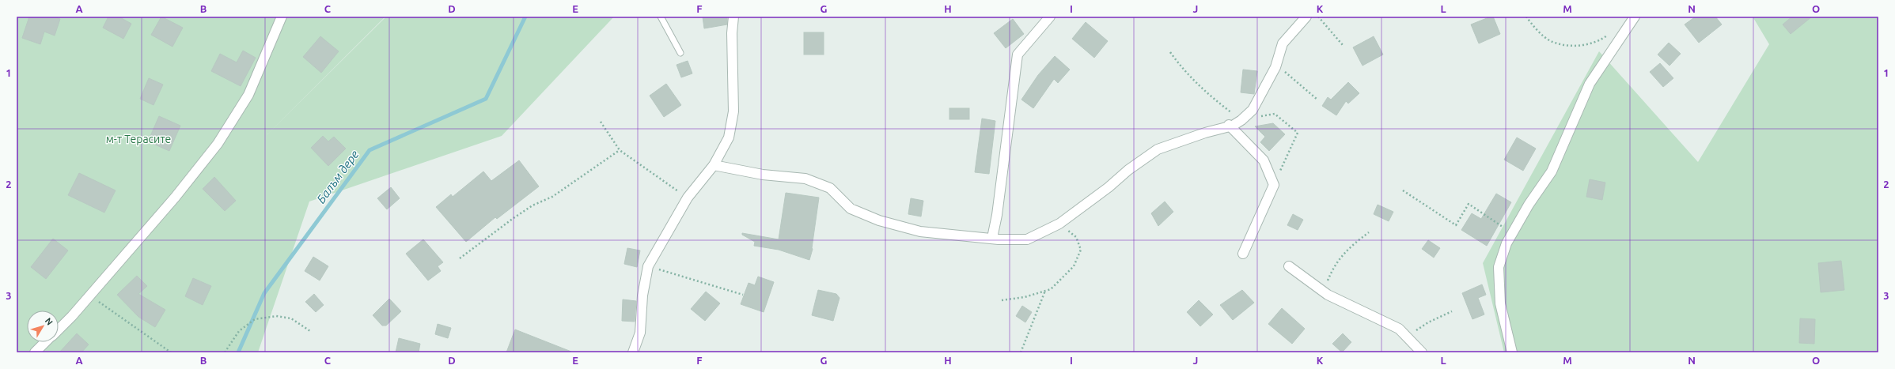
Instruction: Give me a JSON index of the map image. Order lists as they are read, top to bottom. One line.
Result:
{"water":["Балъм дере"],"parks":["м-т Терасите"],"north":"top right","grid":{"columns":["A","B","C","D","E","F","G","H","I","J","K","L","M","N","O"],"rows":["1","2","3"]}}
